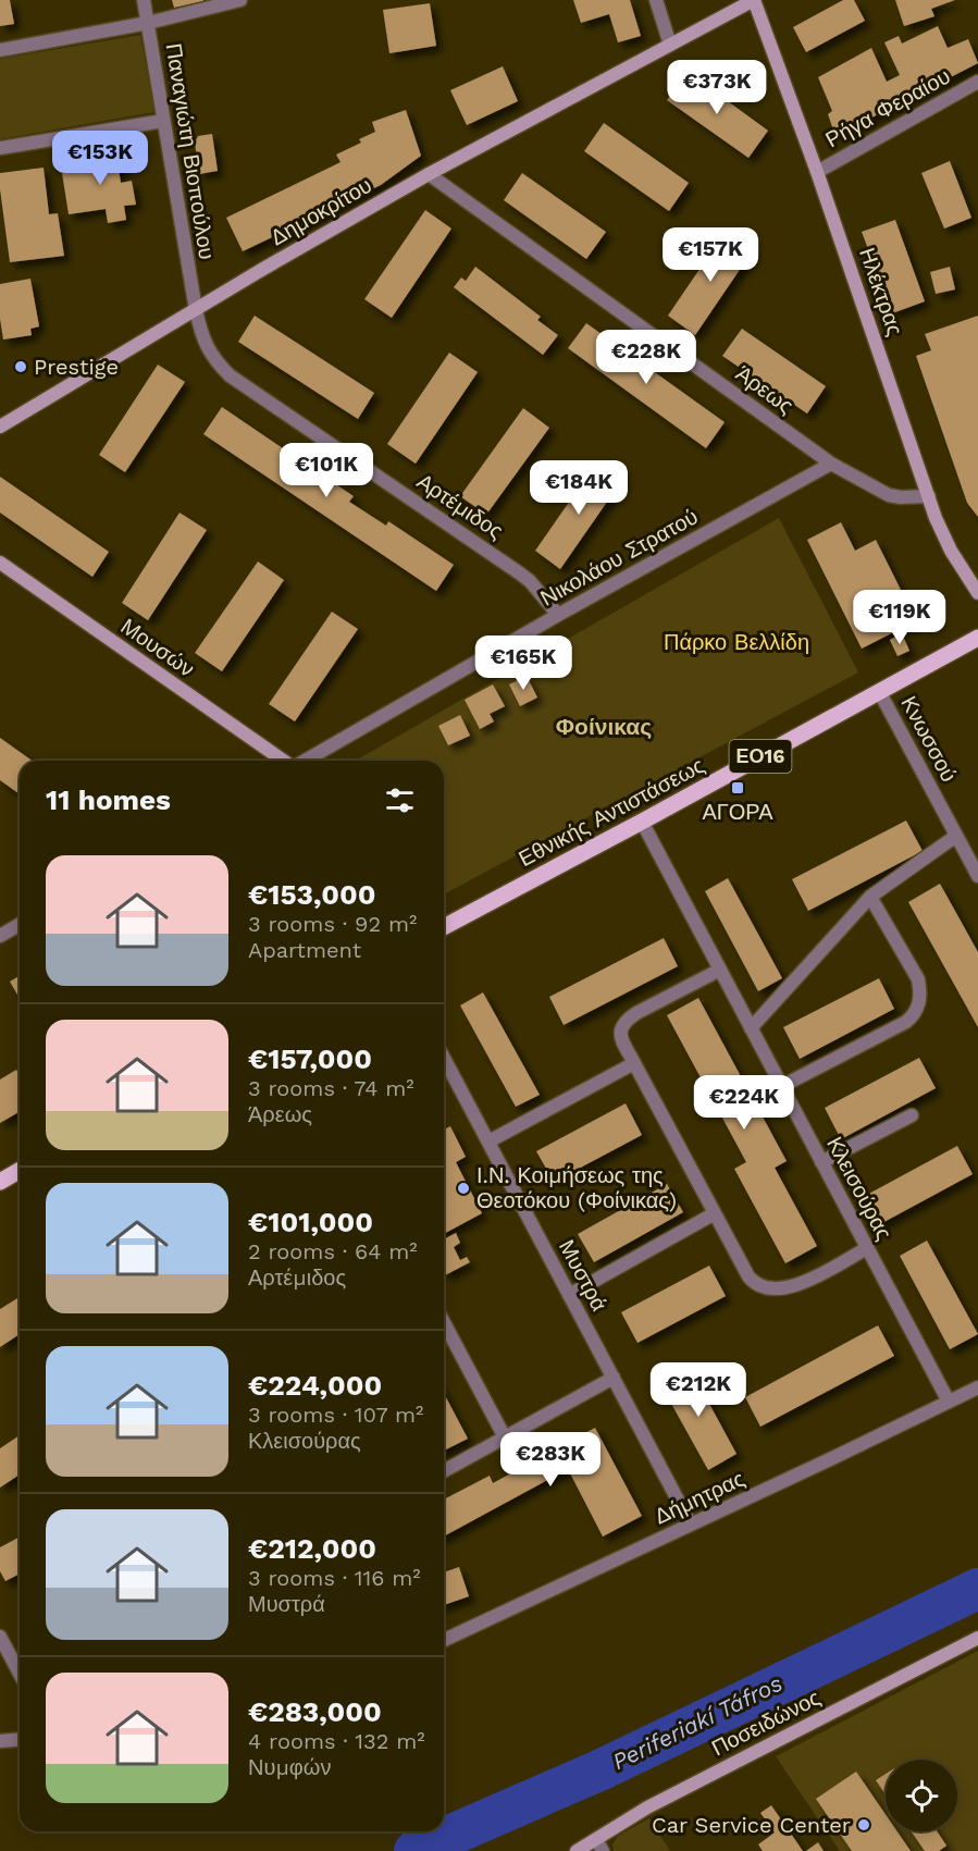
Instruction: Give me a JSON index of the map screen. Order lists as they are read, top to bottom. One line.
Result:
{"streets":{"main road":["ΕΟ16","Εθνικής Αντιστάσεως"],"street":["Ρήγα Φεραίου","Παναγιώτη Βιοπούλου","Δημοκρίτου","Ηλέκτρας","Άρεως","Αρτέμιδος","Νικολάου Στρατού","Μουσών","Κνωσσού","Κλεισούρας","Μυστρά","Δήμητρας","Ποσειδώνος"]},"crossings":[["Ρήγα Φεραίου","Ηλέκτρας"],["Παναγιώτη Βιοπούλου","Δημοκρίτου"],["Παναγιώτη Βιοπούλου","Αρτέμιδος"],["Δημοκρίτου","Ηλέκτρας"],["Δημοκρίτου","Άρεως"],["Δημοκρίτου","Αρτέμιδος"],["Ηλέκτρας","Άρεως"],["Άρεως","Νικολάου Στρατού"],["Αρτέμιδος","Νικολάου Στρατού"],["Κνωσσού","Εθνικής Αντιστάσεως"],["Εθνικής Αντιστάσεως","Κλεισούρας"],["Κλεισούρας","Δήμητρας"],["Μυστρά","Δήμητρας"]],"districts":["Φοίνικας"],"water":["Periferiakí Táfros"],"parks":["Πάρκο Βελλίδη"],"places":{"other":["Prestige","Ι.Ν. Κοιμήσεως της Θεοτόκου (Φοίνικας)","Car Service Center"],"transit":["ΑΓΟΡΑ"]},"page":{"price":["€373K","€153K","€157K","€228K","€101K","€184K","€119K","€165K","€224K","€212K","€283K"],"heading":"11 homes","list":[{"name":"€153,000","note":"3 rooms · 92 m² · Apartment"},{"name":"€157,000","note":"3 rooms · 74 m² · Άρεως"},{"name":"€101,000","note":"2 rooms · 64 m² · Αρτέμιδος"},{"name":"€224,000","note":"3 rooms · 107 m² · Κλεισούρας"},{"name":"€212,000","note":"3 rooms · 116 m² · Μυστρά"},{"name":"€283,000","note":"4 rooms · 132 m² · Νυμφών"}]}}
